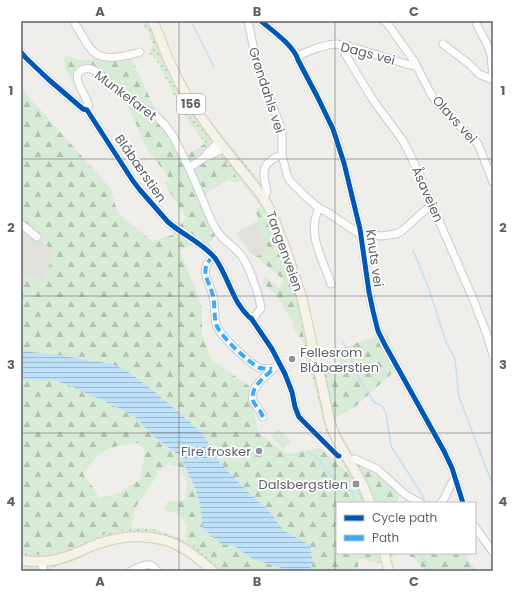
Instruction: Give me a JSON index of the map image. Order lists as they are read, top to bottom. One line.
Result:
{"streets":{"main road":["156","Tangenveien"],"street":["Dags vei","Grøndahls vei","Munkefaret","Olavs vei","Blåbærstien","Åsaveien","Knuts vei"]},"crossings":[["Dags vei","Olavs vei"],["Dags vei","Åsaveien"],["Dags vei","Knuts vei"],["Grøndahls vei","Knuts vei"],["Munkefaret","Blåbærstien"]],"places":{"other":["Fellesrom Blåbærstien","Fire frosker"],"transit":["Dalsbergstien"]},"legend":["Cycle path","Path"],"grid":{"columns":["A","B","C"],"rows":["1","2","3","4"]}}
